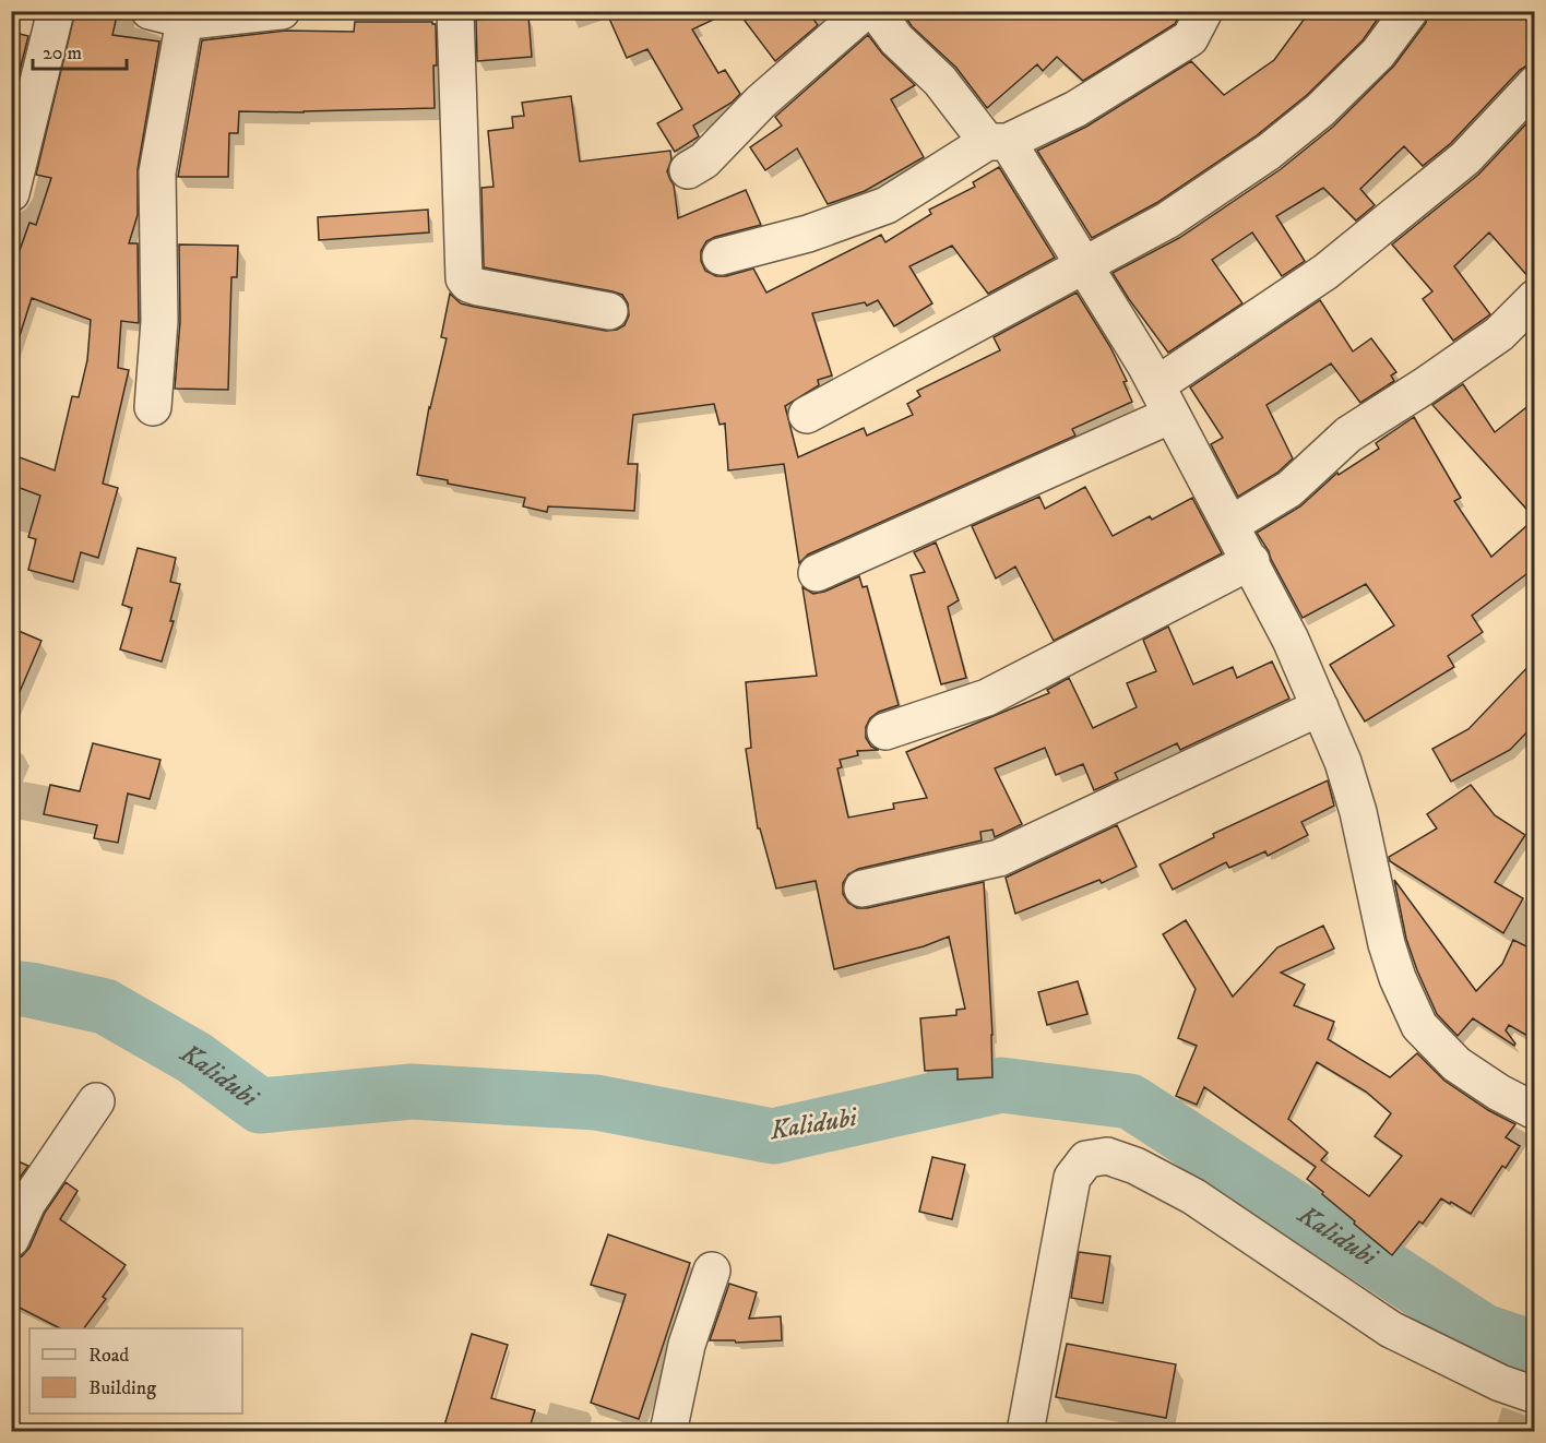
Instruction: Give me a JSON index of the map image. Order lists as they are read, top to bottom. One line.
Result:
{"water":["Kalidubi"],"legend":["Road","Building"],"scale_bar":"20 m"}
